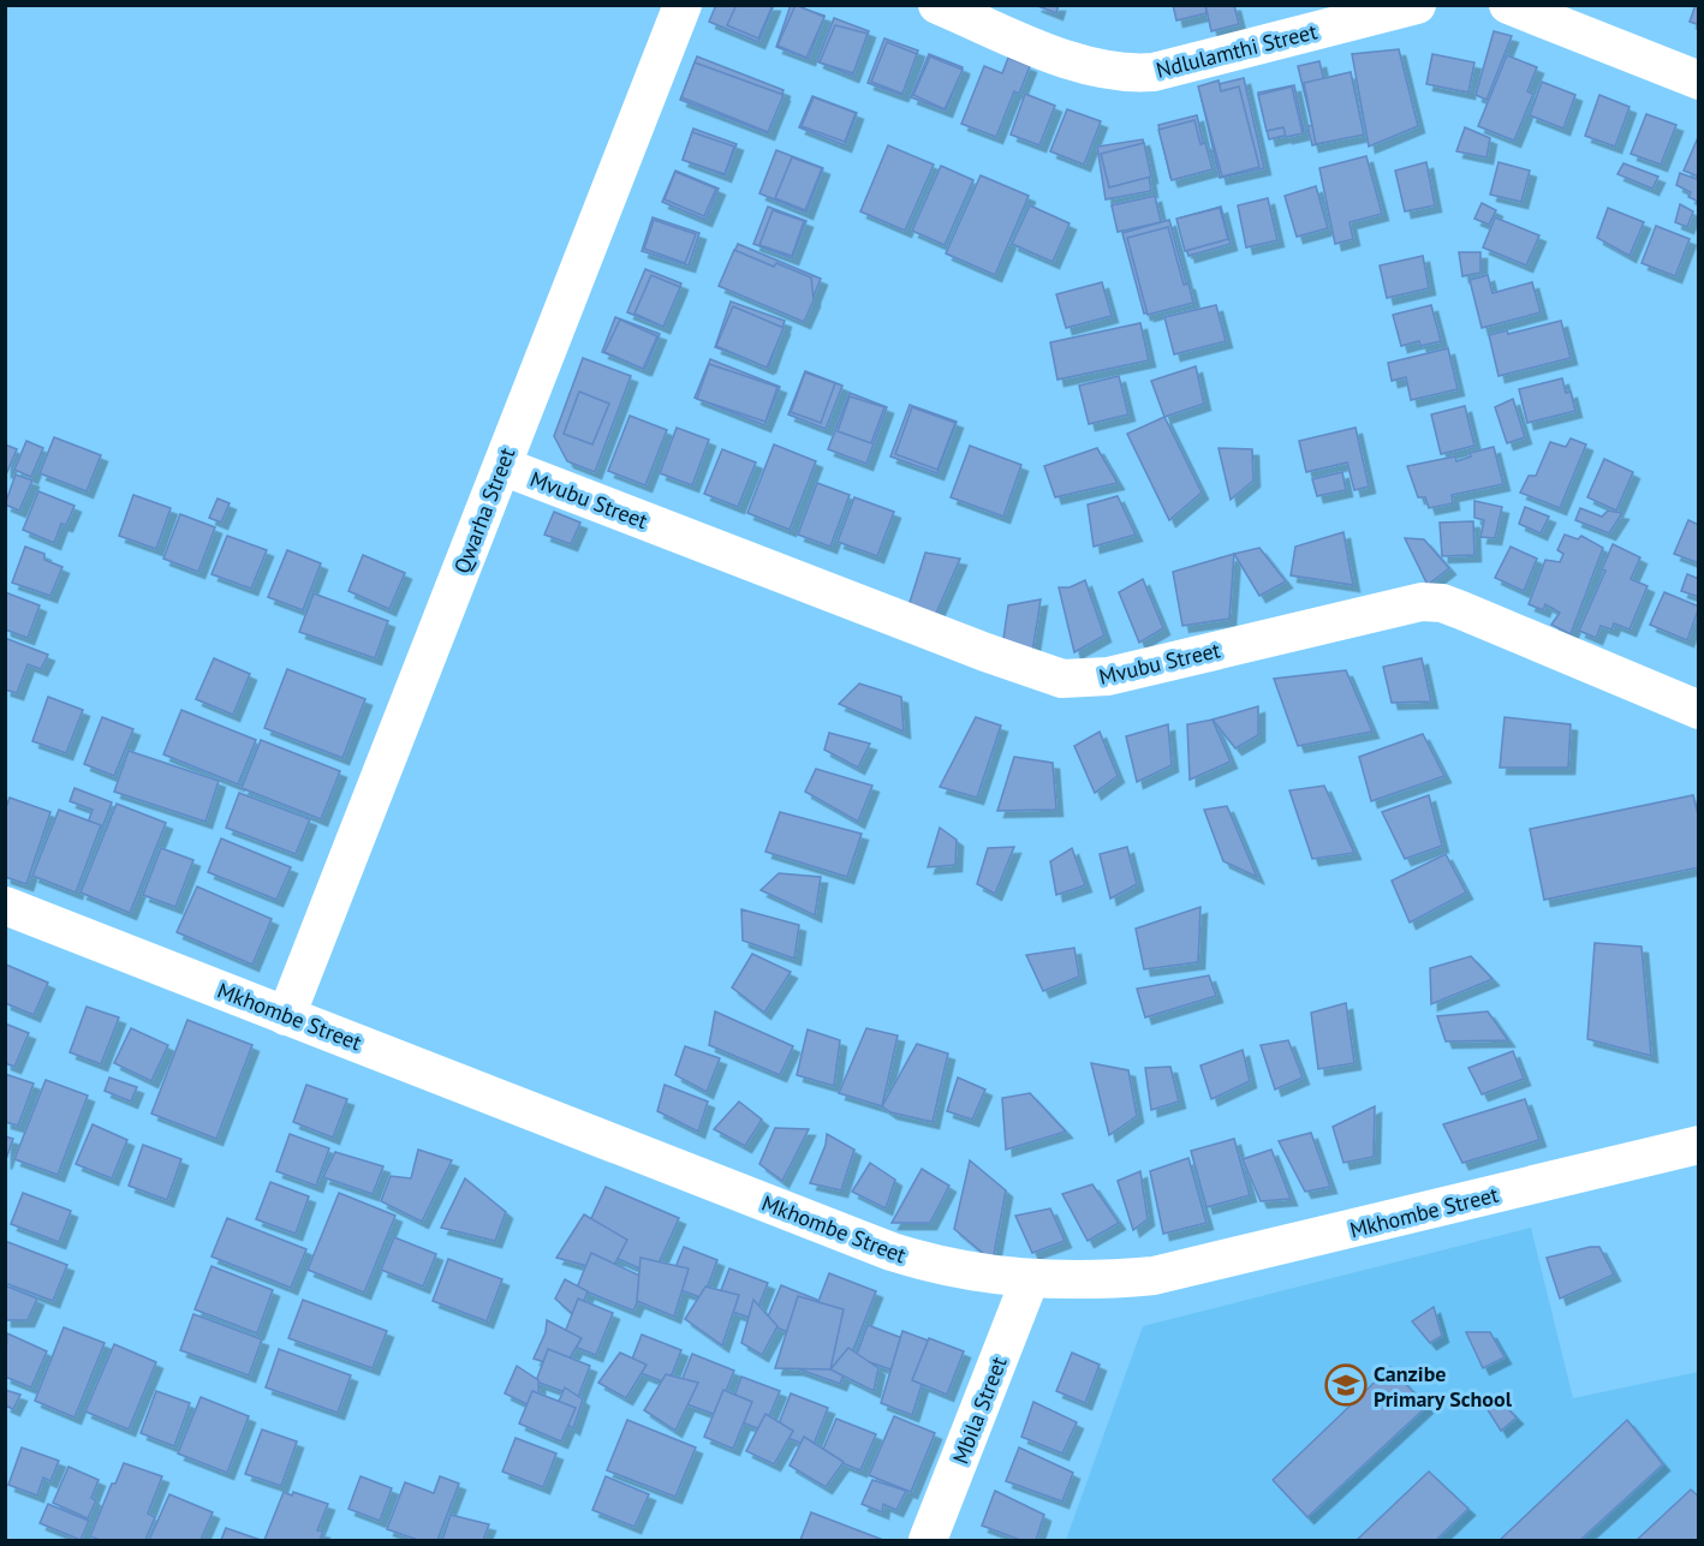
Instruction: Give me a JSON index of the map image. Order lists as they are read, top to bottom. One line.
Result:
{"streets":{"street":["Ndlulamthi Street","Mvubu Street","Qwarha Street","Mkhombe Street","Mbila Street"]},"crossings":[["Mvubu Street","Qwarha Street"],["Qwarha Street","Mkhombe Street"],["Mkhombe Street","Mbila Street"]],"places":{"school or university":["Canzibe Primary School"]}}
